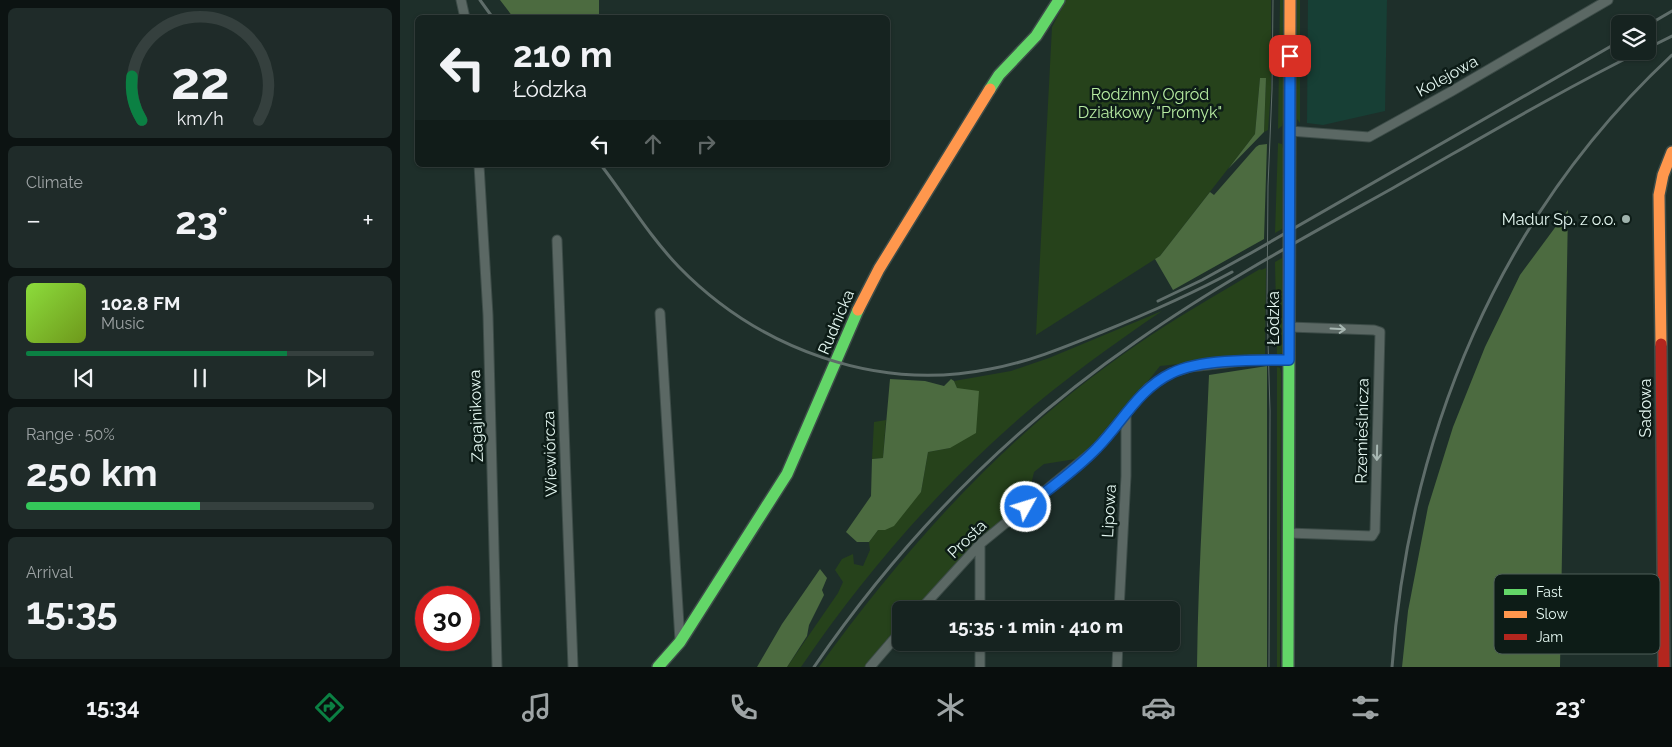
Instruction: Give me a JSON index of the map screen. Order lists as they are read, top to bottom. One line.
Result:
{"streets":{"street":["Kolejowa","Łódzka","Rudnicka","Sadowa","Zagajnikowa","Rzemieślnicza","Wiewiórcza","Lipowa","Prosta"]},"crossings":[["Kolejowa","Łódzka"],["Łódzka","Rzemieślnicza"],["Łódzka","Prosta"],["Lipowa","Prosta"]],"parks":["Rodzinny Ogród Działkowy \"Promyk\""],"places":["Madur Sp. z o.o."],"legend":["Fast","Slow","Jam"],"page":{"turn":["210 m","Łódzka"],"tile":["Climate",["Range · 50%","250 km"],["Arrival","15:35"]],"heat":["−","23°","+"],"song":["102.8 FM","Music"],"limit":"30","trip":"15:35 · 1 min · 410 m","tabs":["15:34","23°"],"gauge":["22","km/h"]}}
